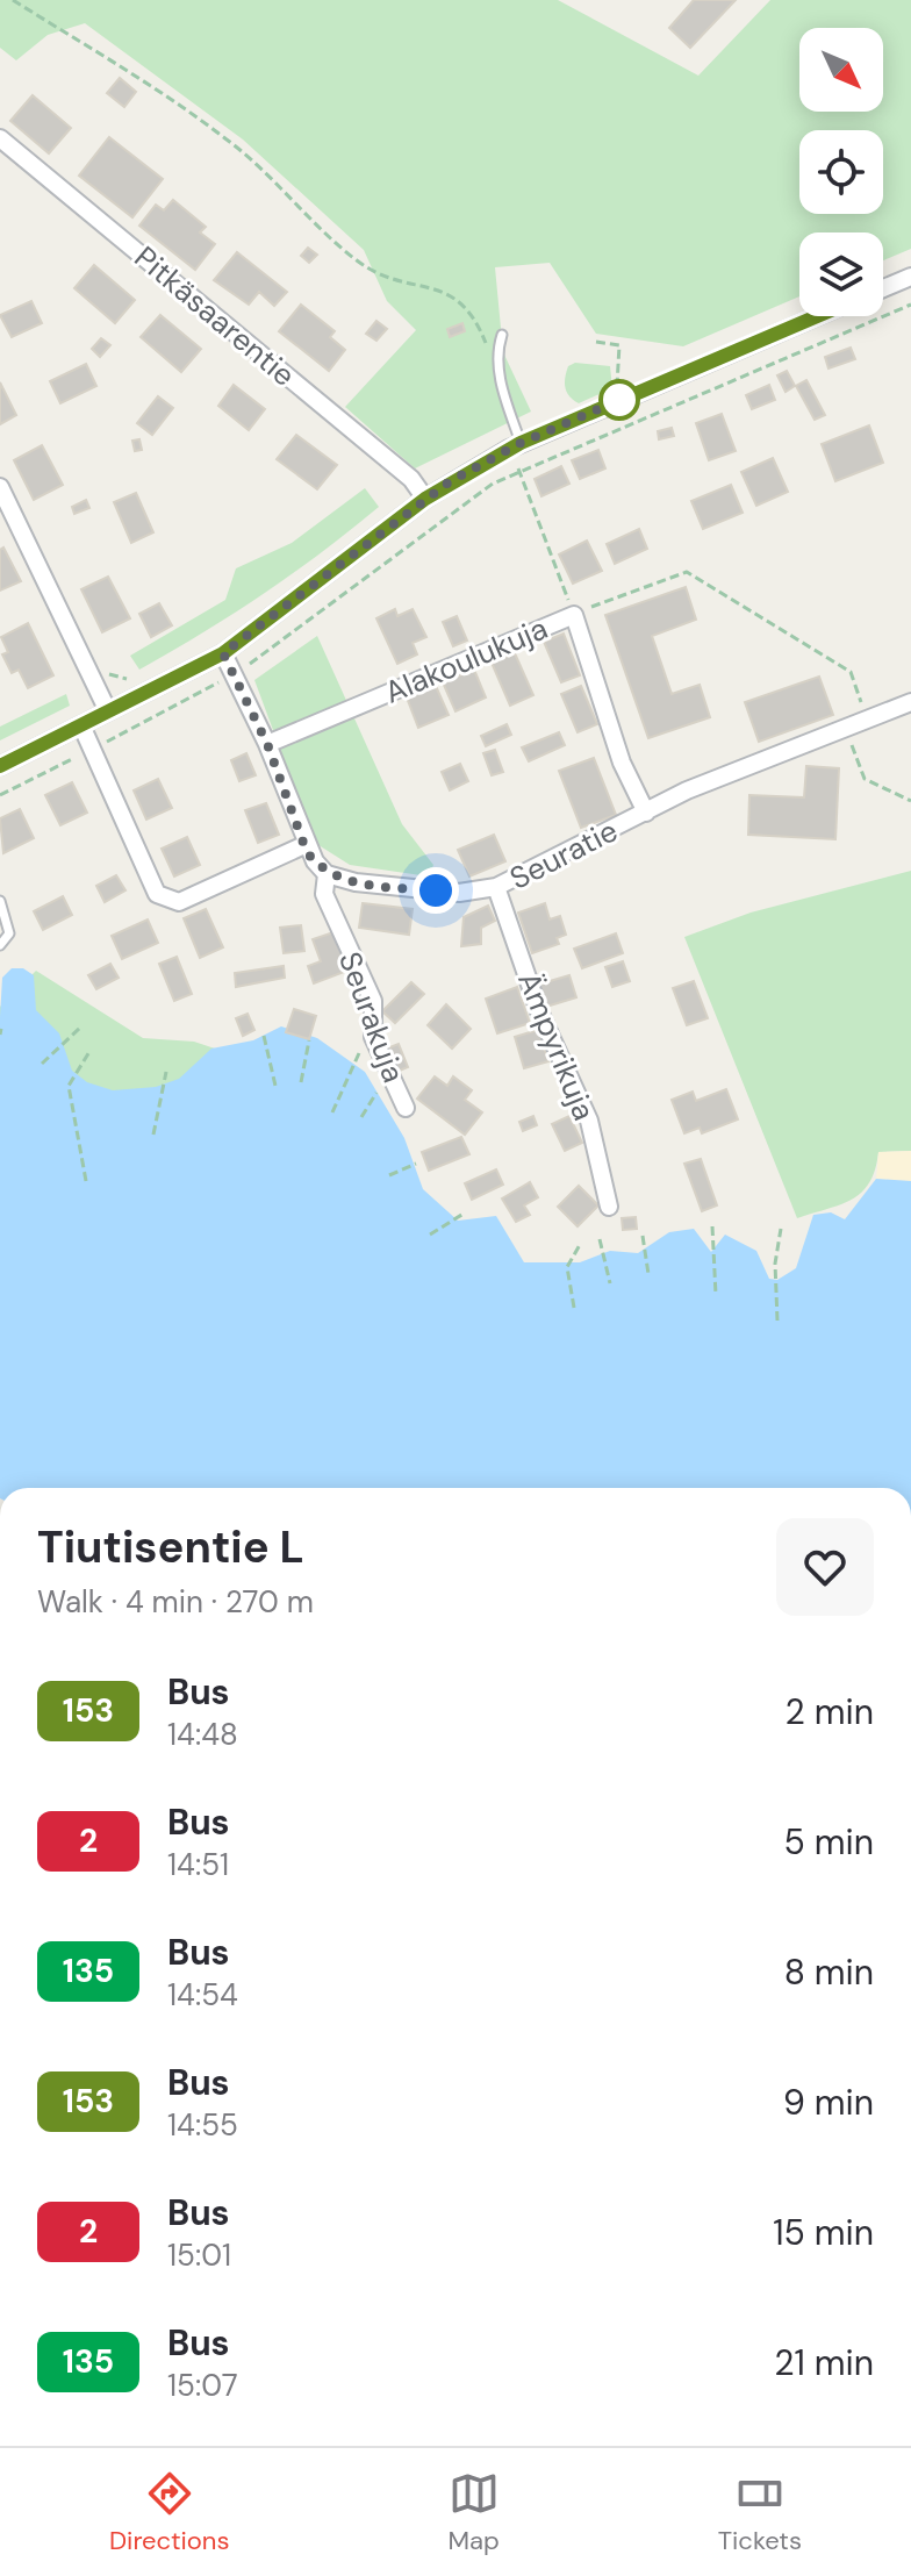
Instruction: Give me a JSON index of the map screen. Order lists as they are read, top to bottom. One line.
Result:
{"streets":{"street":["Pitkäsaarentie","Alakoulukuja","Seuratie","Seurakuja","Ämpyrikuja"]},"crossings":[["Alakoulukuja","Seuratie"],["Seuratie","Seurakuja"],["Seuratie","Ämpyrikuja"]],"lines":["bus line 153"],"north":"bottom right","page":{"heading":["Tiutisentie L","Walk · 4 min · 270 m"],"list":[{"mark":"153","name":"Bus","note":"14:48","value":"2 min"},{"mark":"2","name":"Bus","note":"14:51","value":"5 min"},{"mark":"135","name":"Bus","note":"14:54","value":"8 min"},{"mark":"153","name":"Bus","note":"14:55","value":"9 min"},{"mark":"2","name":"Bus","note":"15:01","value":"15 min"},{"mark":"135","name":"Bus","note":"15:07","value":"21 min"}],"tabs":["Directions","Map","Tickets"]}}
